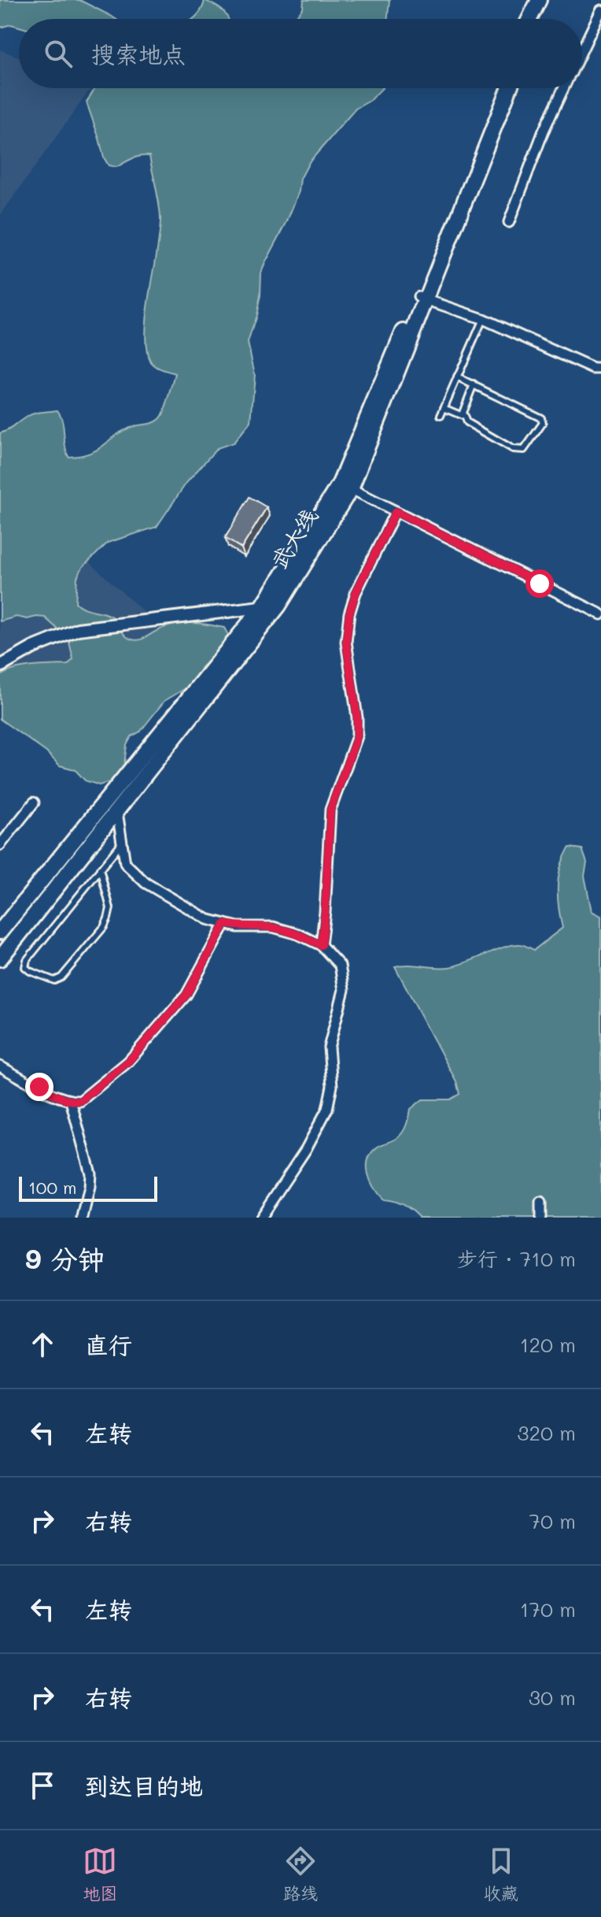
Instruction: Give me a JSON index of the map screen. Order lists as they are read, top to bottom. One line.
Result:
{"streets":{"highway":["武大线"]},"scale_bar":"100 m","page":{"search":"搜索地点","scale":"100 m","heading":["9 分钟","步行 · 710 m"],"list":[["直行","120 m"],["左转","320 m"],["右转","70 m"],["左转","170 m"],["右转","30 m"],"到达目的地"],"nav":["地图","路线","收藏"]}}
